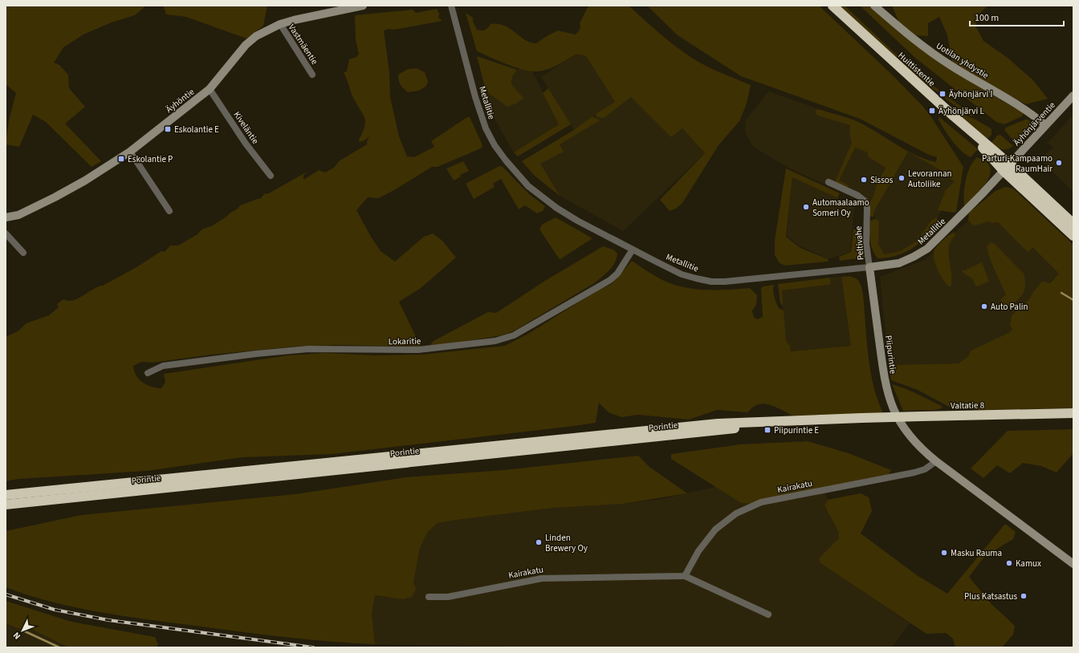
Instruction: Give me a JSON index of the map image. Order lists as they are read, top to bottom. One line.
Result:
{"streets":{"highway":["Huittistentie","Valtatie 8","Porintie"],"main road":["Uotilan yhdystie","Äyhöntie","Metallitie","Äyhönjärventie","Piipurintie"],"street":["Vastmäentie","Kiveläntie","Peltivahe","Lokaritie","Kairakatu"]},"crossings":[["Vastmäentie","Äyhöntie"],["Uotilan yhdystie","Äyhönjärventie"],["Huittistentie","Metallitie"],["Huittistentie","Äyhönjärventie"],["Äyhöntie","Kiveläntie"],["Metallitie","Äyhönjärventie"],["Metallitie","Peltivahe"],["Metallitie","Lokaritie"],["Metallitie","Piipurintie"],["Peltivahe","Piipurintie"],["Piipurintie","Kairakatu"],["Valtatie 8","Porintie"]],"places":{"transit":["Äyhönjärvi I","Äyhönjärvi L","Eskolantie E","Eskolantie P","Piipurintie E"],"other":["Parturi-Kampaamo RaumHair","Levorannan Autoliike","Sissos","Automaalaamo Someri Oy","Auto Palin","Linden Brewery Oy","Masku Rauma","Kamux","Plus Katsastus"]},"scale_bar":"100 m","north":"bottom left"}
